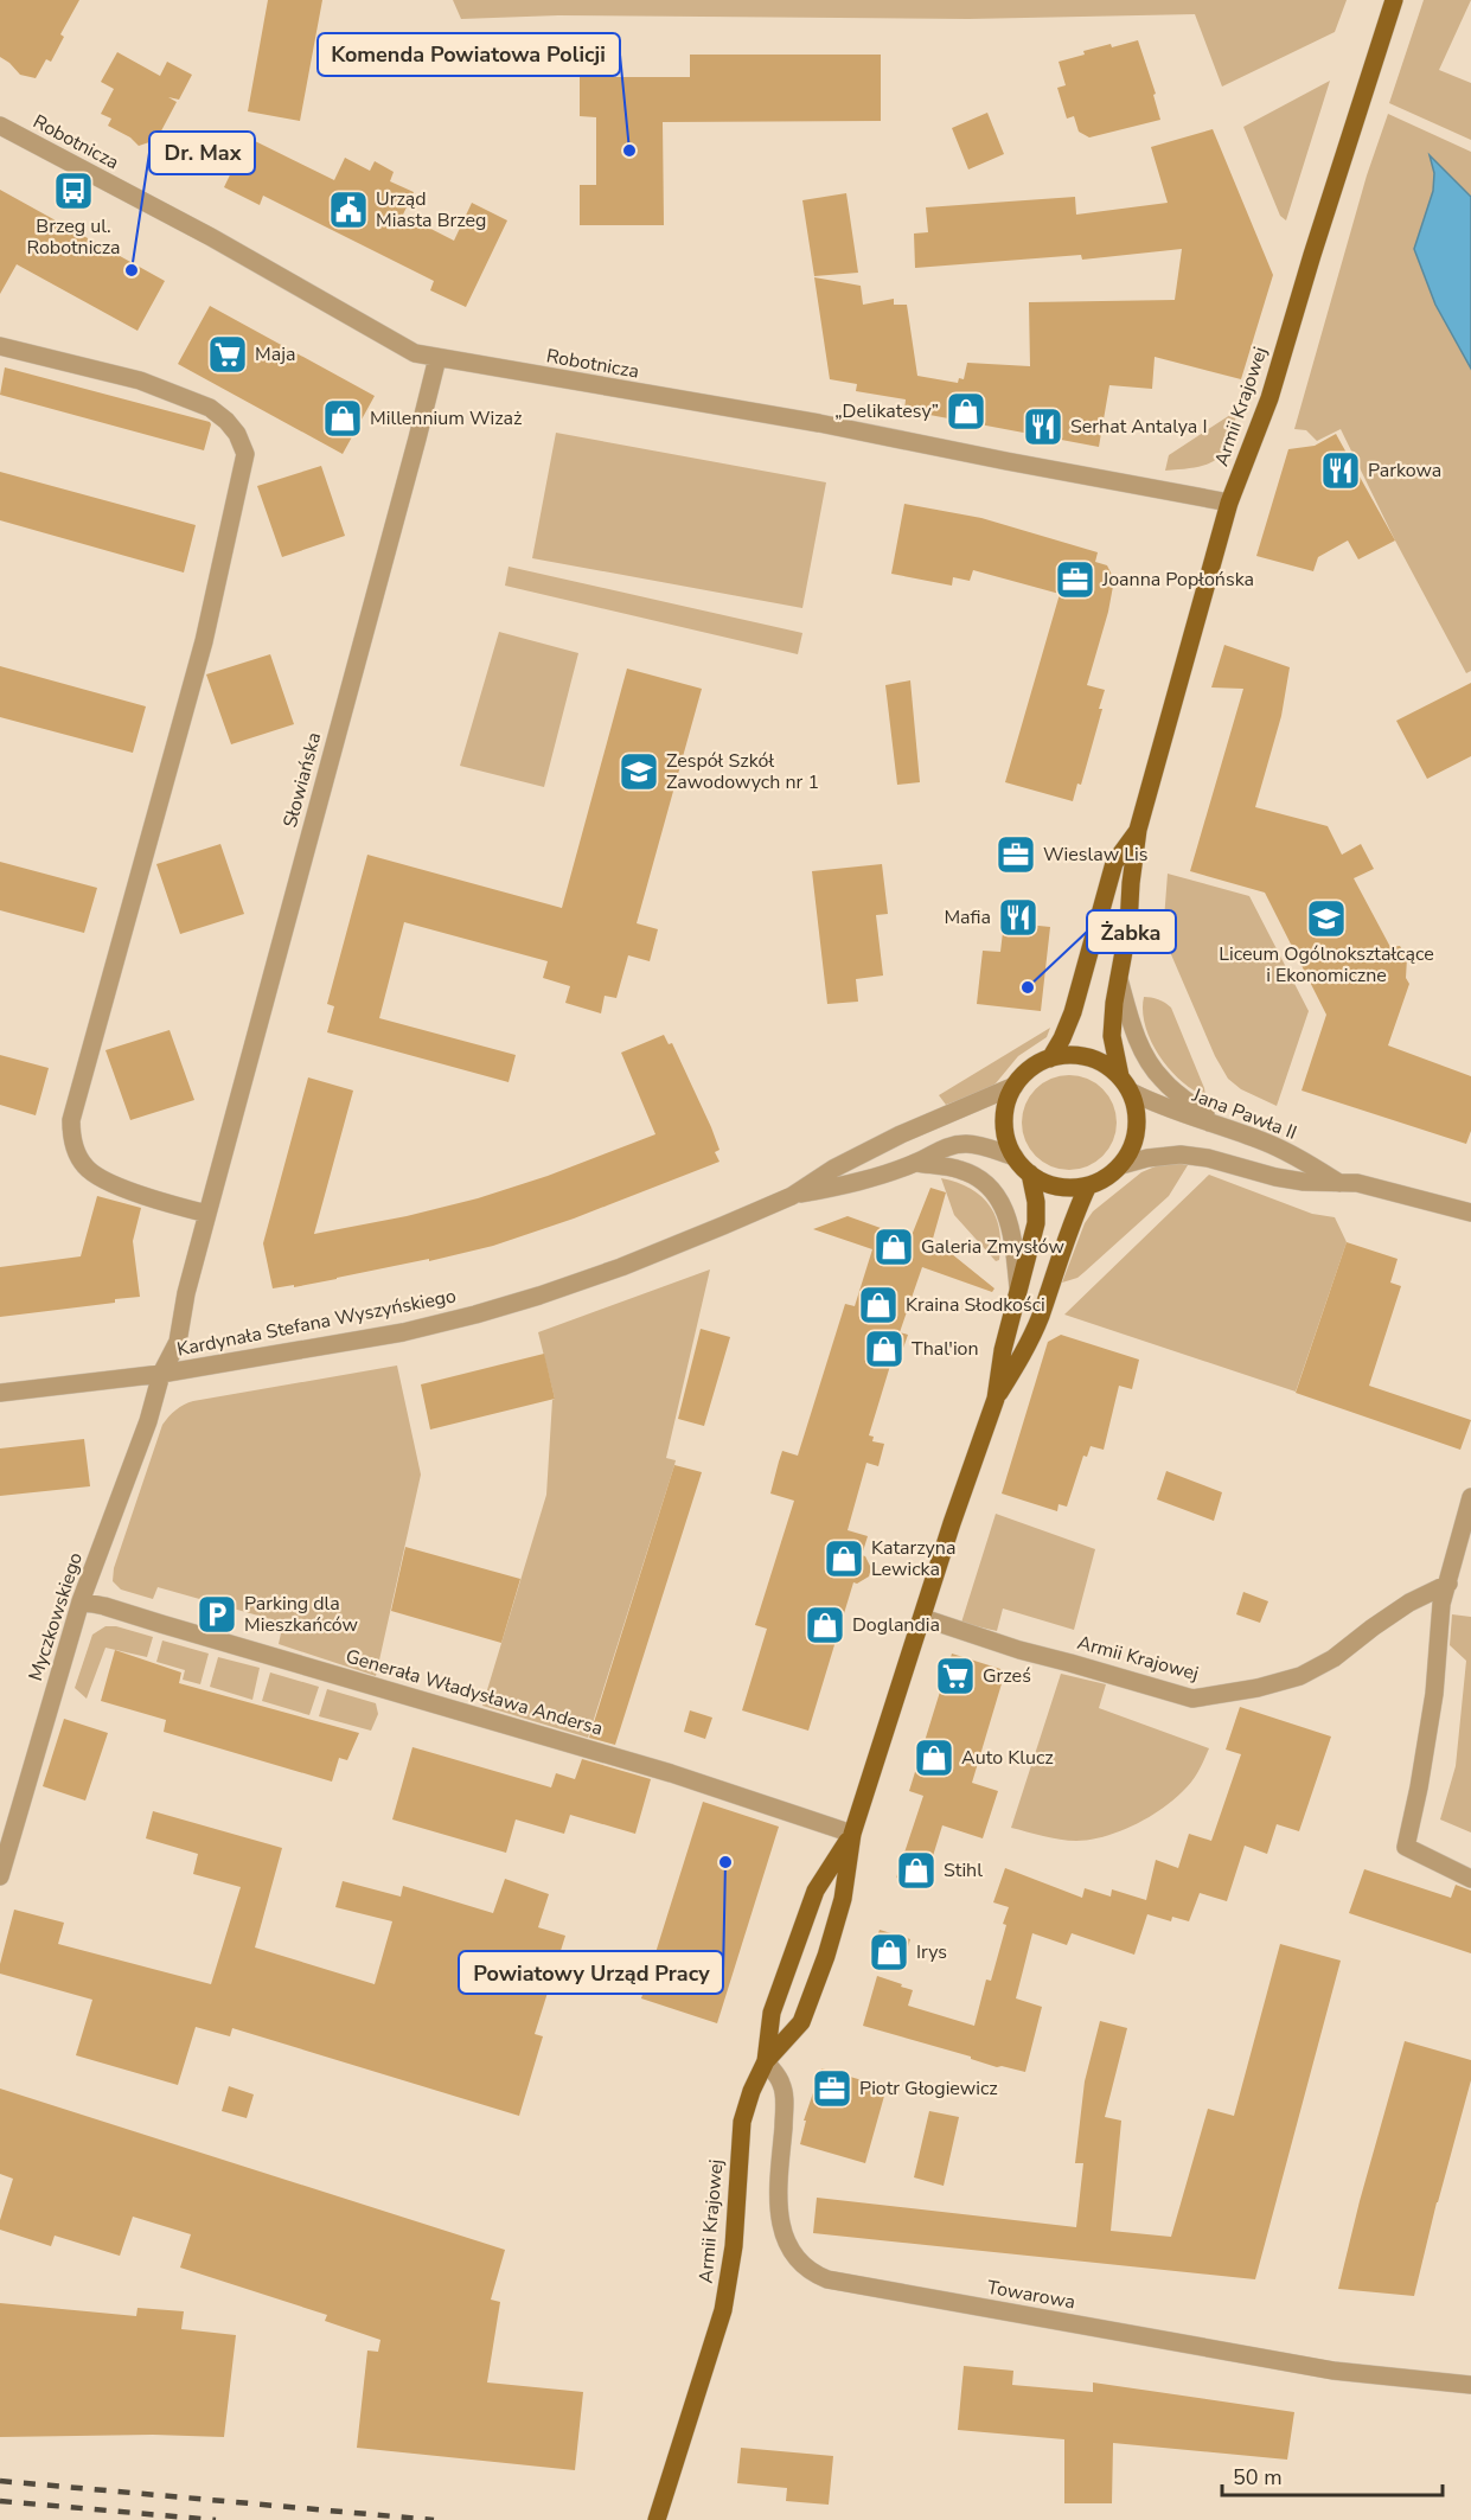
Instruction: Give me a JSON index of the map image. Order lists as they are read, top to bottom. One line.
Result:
{"streets":{"main road":["Armii Krajowej"],"street":["Robotnicza","Słowiańska","Jana Pawła II","Kardynała Stefana Wyszyńskiego","Myczkowskiego","Generała Władysława Andersa","Towarowa"]},"crossings":[["Robotnicza","Armii Krajowej"],["Robotnicza","Słowiańska"],["Armii Krajowej","Jana Pawła II"],["Armii Krajowej","Kardynała Stefana Wyszyńskiego"],["Armii Krajowej","Generała Władysława Andersa"],["Armii Krajowej","Towarowa"],["Słowiańska","Kardynała Stefana Wyszyńskiego"],["Słowiańska","Myczkowskiego"],["Jana Pawła II","Kardynała Stefana Wyszyńskiego"],["Kardynała Stefana Wyszyńskiego","Myczkowskiego"],["Myczkowskiego","Generała Władysława Andersa"]],"places":{"other":["Komenda Powiatowa Policji","Dr. Max","Żabka","Powiatowy Urząd Pracy"],"bus stop":["Brzeg ul. Robotnicza"],"public building":["Urząd Miasta Brzeg"],"supermarket":["Maja","Grześ"],"shop":["„Delikatesy”","Millennium Wizaż","Galeria Zmysłów","Kraina Słodkości","Thal'ion","Katarzyna Lewicka","Doglandia","Auto Klucz","Stihl","Irys"],"restaurant":["Serhat Antalya I","Parkowa","Mafia"],"office":["Joanna Popłońska","Wieslaw Lis","Piotr Głogiewicz"],"school or university":["Zespół Szkół Zawodowych nr 1","Liceum Ogólnokształcące i Ekonomiczne"],"parking":["Parking dla Mieszkańców"]},"scale_bar":"50 m"}
